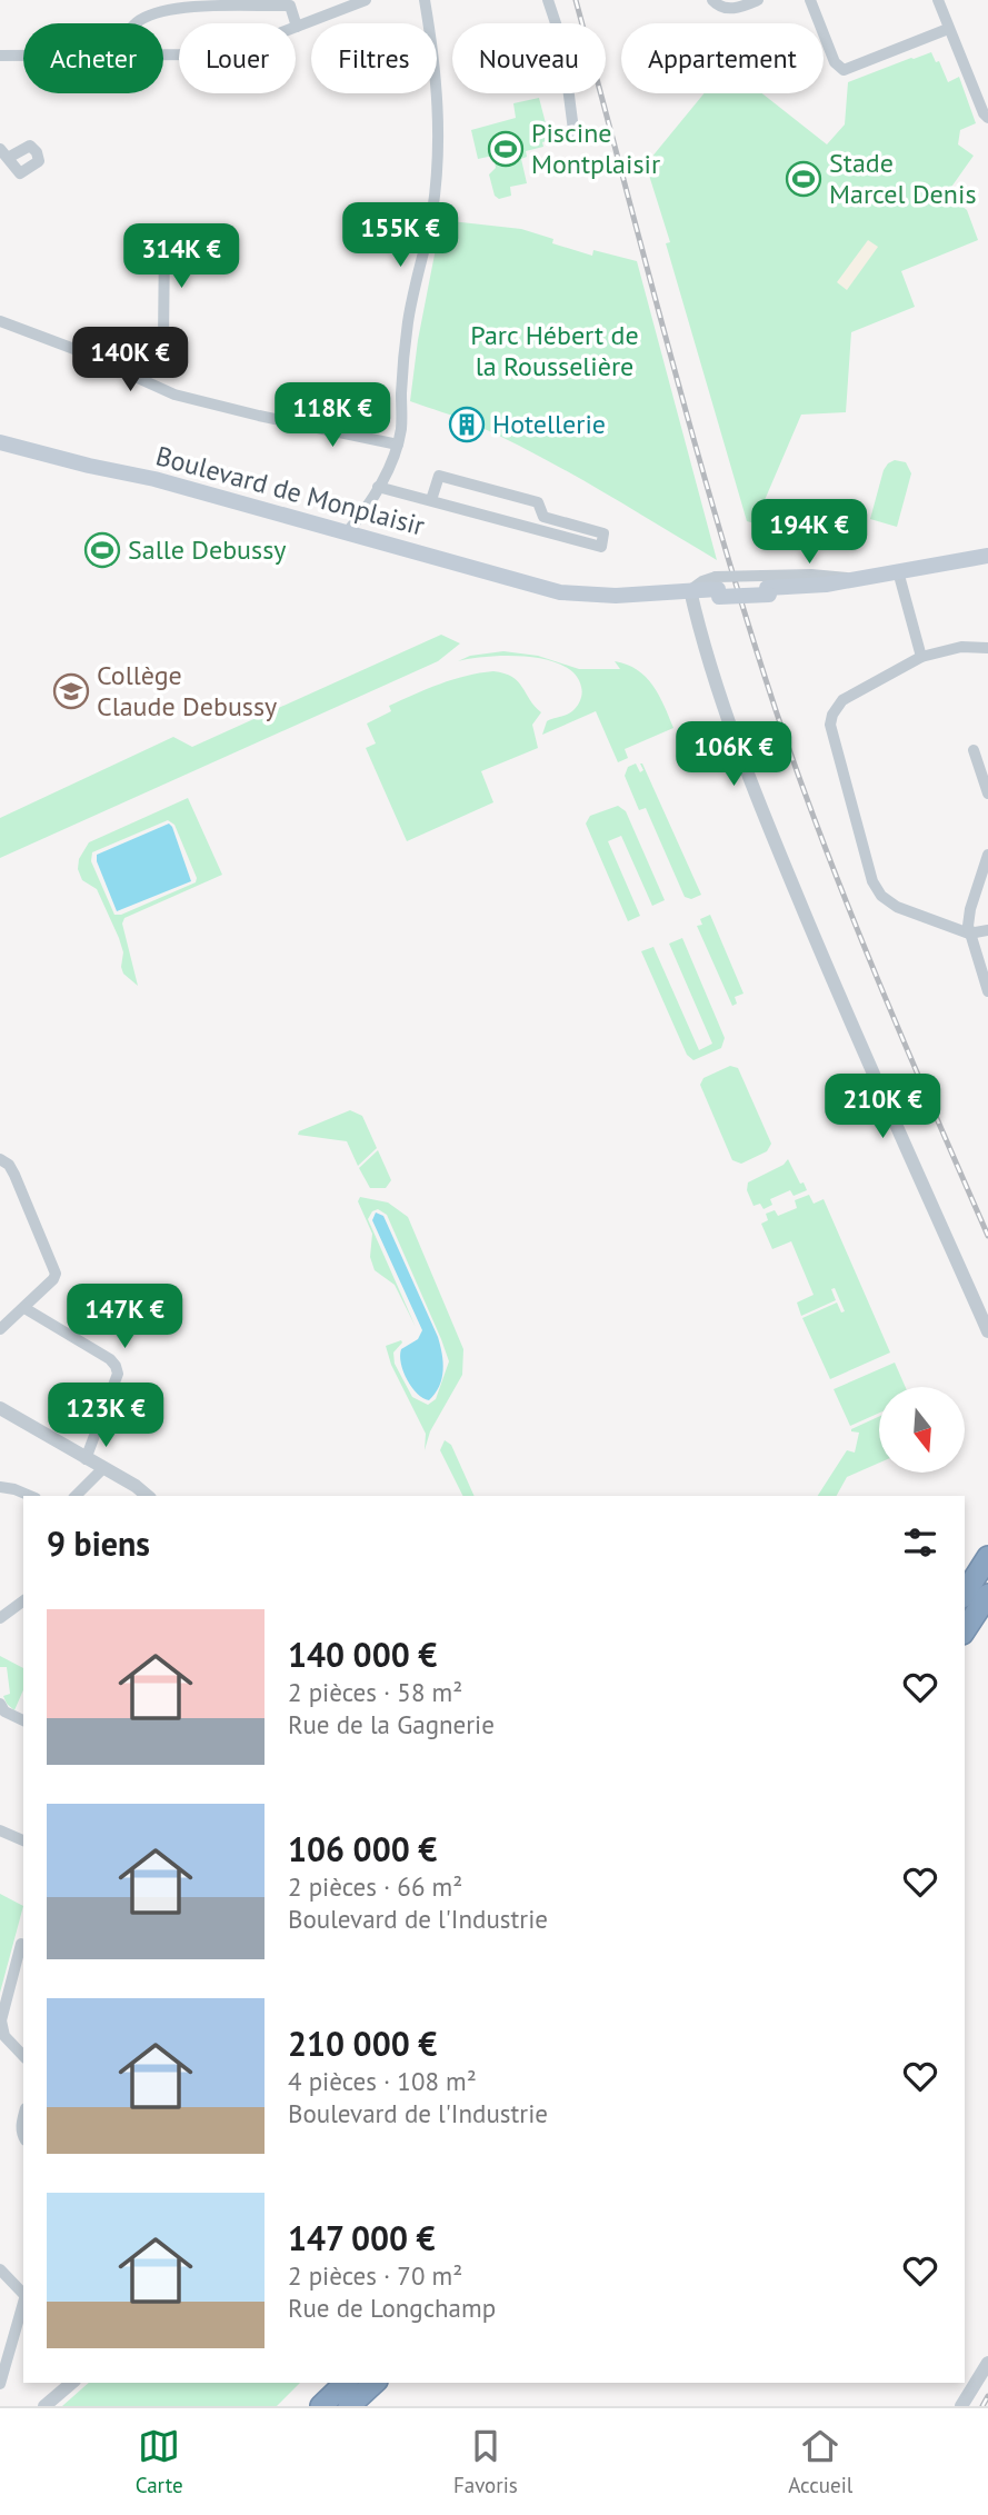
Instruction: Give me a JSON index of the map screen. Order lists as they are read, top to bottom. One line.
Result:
{"streets":{"main road":["Boulevard de Monplaisir"]},"parks":["Parc Hébert de la Rousselière"],"places":{"sports":["Piscine Montplaisir","Stade Marcel Denis","Salle Debussy"],"building":["Hotellerie"],"school or university":["Collège Claude Debussy"]},"north":"bottom","page":{"chip":["Acheter","Louer","Filtres","Nouveau","Appartement"],"price":["155K €","314K €","140K €","118K €","194K €","106K €","210K €","147K €","123K €"],"heading":"9 biens","list":[{"name":"140 000 €","note":"2 pièces · 58 m² · Rue de la Gagnerie"},{"name":"106 000 €","note":"2 pièces · 66 m² · Boulevard de l'Industrie"},{"name":"210 000 €","note":"4 pièces · 108 m² · Boulevard de l'Industrie"},{"name":"147 000 €","note":"2 pièces · 70 m² · Rue de Longchamp"}],"tabs":["Carte","Favoris","Accueil"]}}
